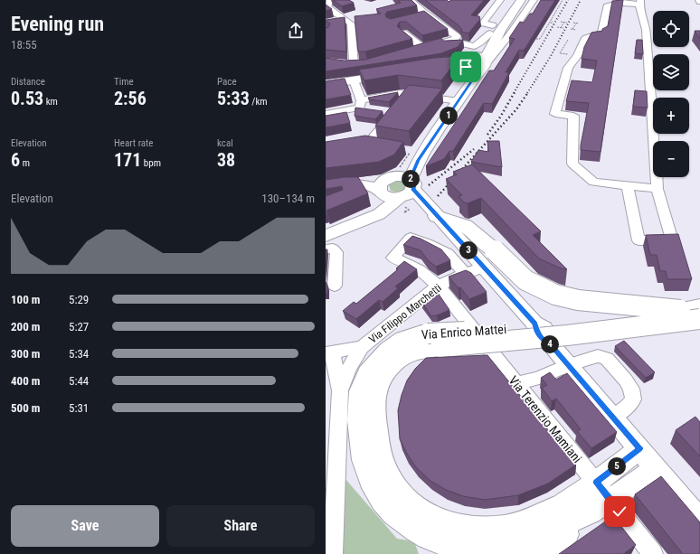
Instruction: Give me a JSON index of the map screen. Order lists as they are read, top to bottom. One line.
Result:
{"streets":{"highway":["Via Enrico Mattei"],"street":["Via Filippo Marchetti","Via Terenzio Mamiani"]},"crossings":[["Via Filippo Marchetti","Via Terenzio Mamiani"],["Via Enrico Mattei","Via Terenzio Mamiani"]],"page":{"heading":["Evening run","18:55"],"map_buttons":["+","−"],"stats":[["Distance","0.53 km"],["Time","2:56"],["Pace","5:33 /km"],["Elevation","6 m"],["Heart rate","171 bpm"],["kcal","38"]],"pins":["1","2","3","4","5"],"chart":["Elevation","130–134 m"],"list":[{"name":"100 m","note":"5:29"},{"name":"200 m","note":"5:27"},{"name":"300 m","note":"5:34"},{"name":"400 m","note":"5:44"},{"name":"500 m","note":"5:31"}],"buttons":["Save","Share"]}}
